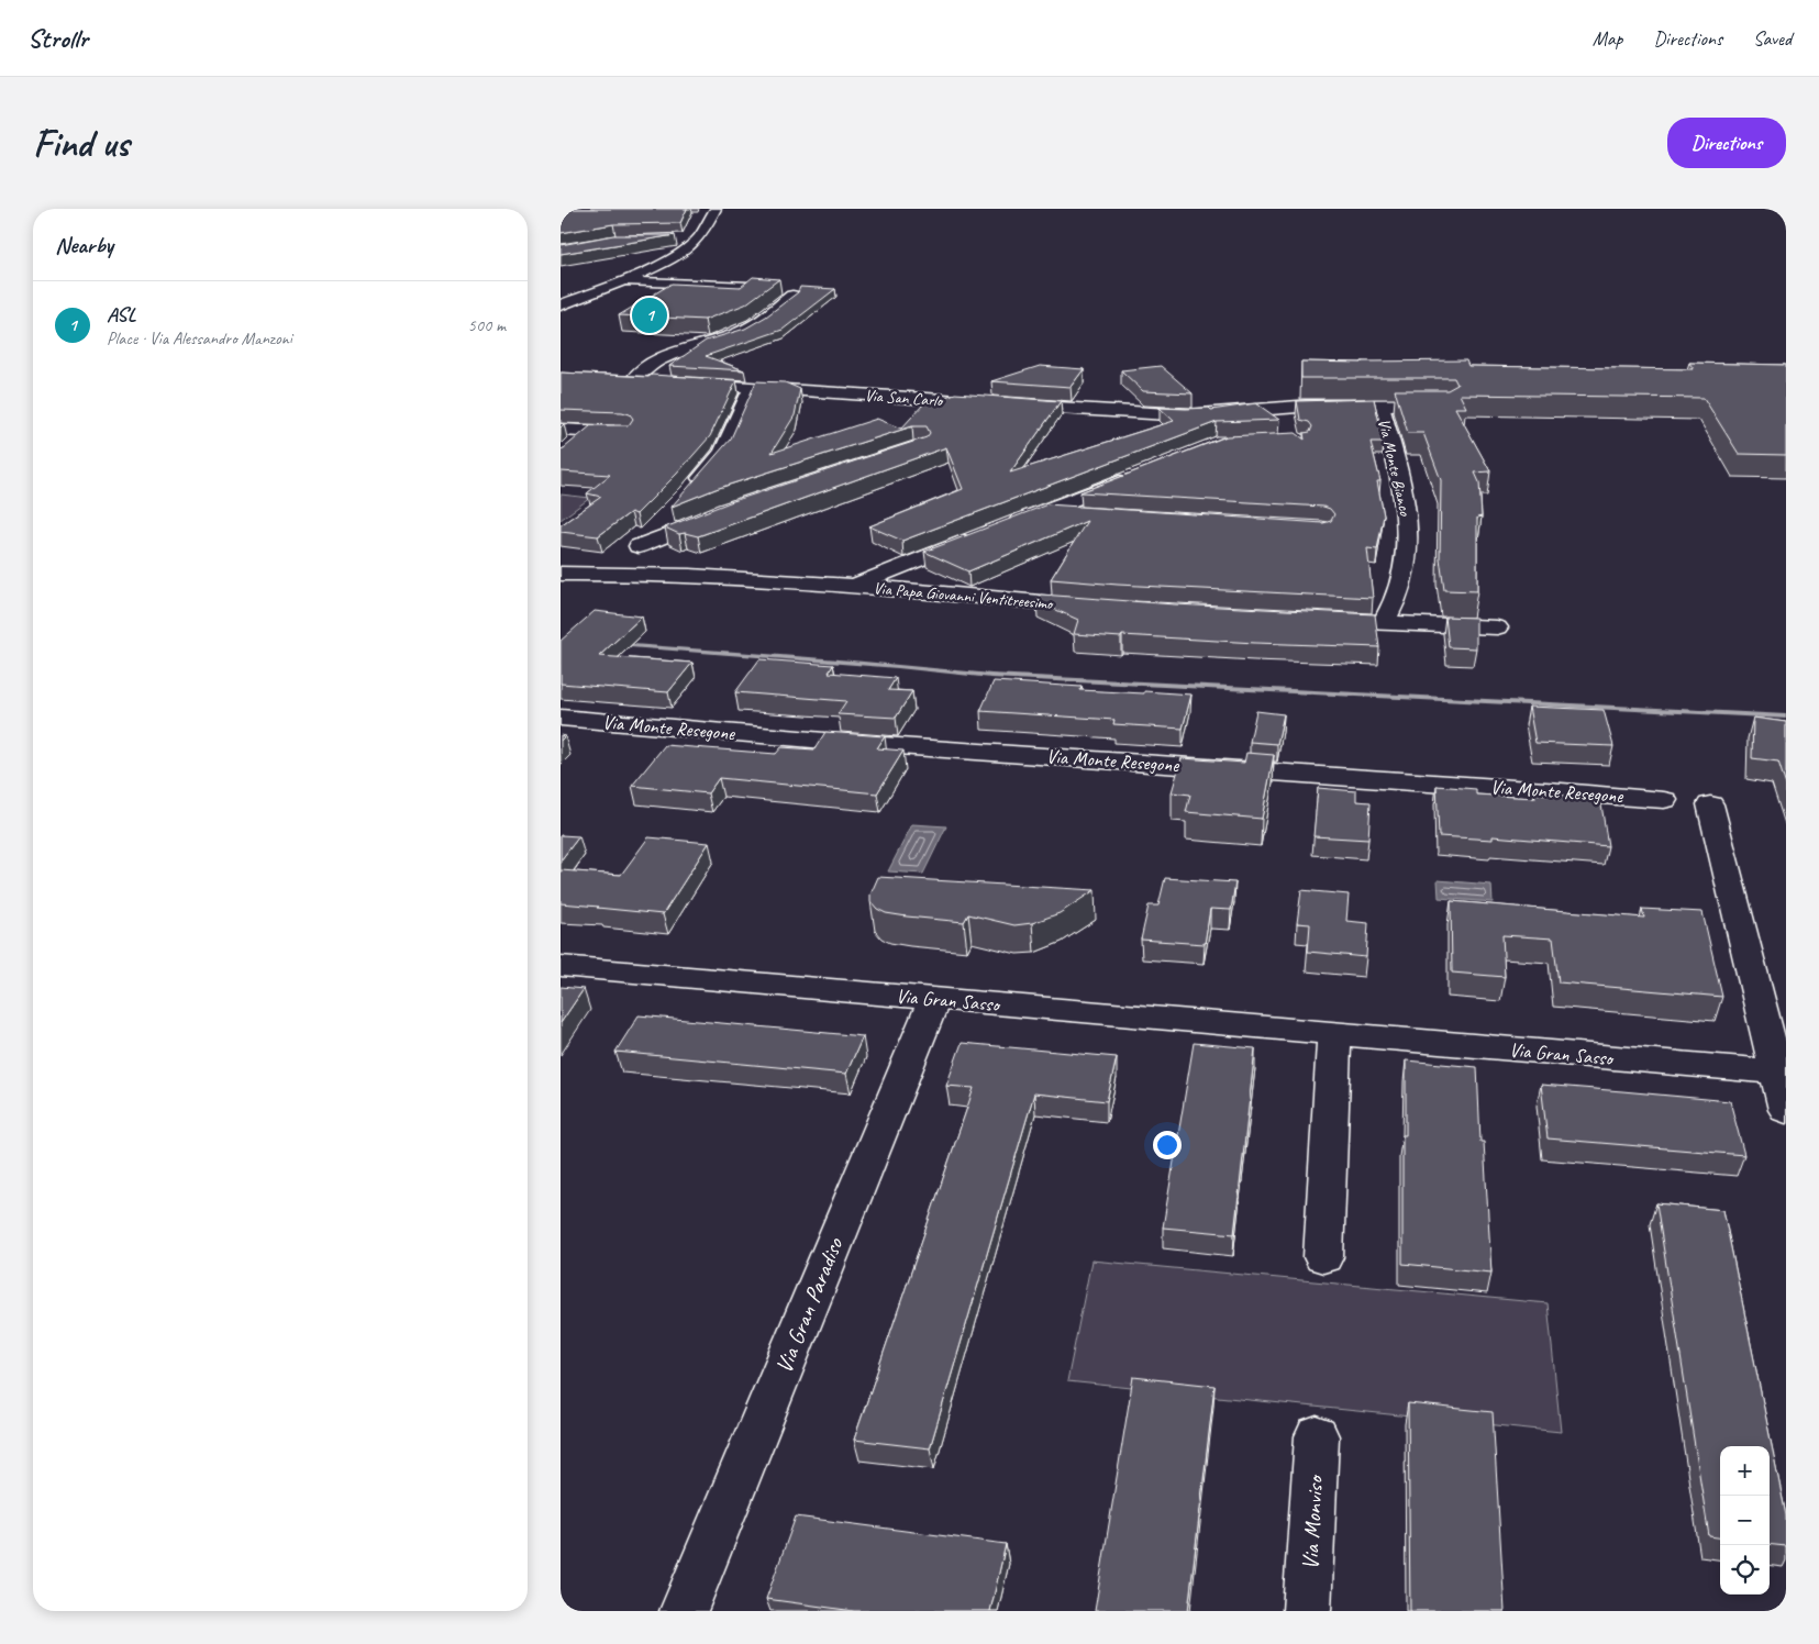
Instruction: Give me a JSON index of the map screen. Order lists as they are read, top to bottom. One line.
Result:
{"streets":{"street":["Via San Carlo","Via Monte Bianco","Via Papa Giovanni Ventitreesimo","Via Monte Resegone","Via Gran Sasso","Via Gran Paradiso","Via Monviso"]},"crossings":[["Via San Carlo","Via Monte Bianco"],["Via Gran Sasso","Via Gran Paradiso"]],"page":{"header":"Strollr","nav":["Map","Directions","Saved"],"buttons":"Directions","title":"Find us","heading":"Nearby","list":[{"mark":"1","name":"ASL","note":"Place · Via Alessandro Manzoni","value":"500 m"}],"pins":"1","map_buttons":["+","−"]}}
